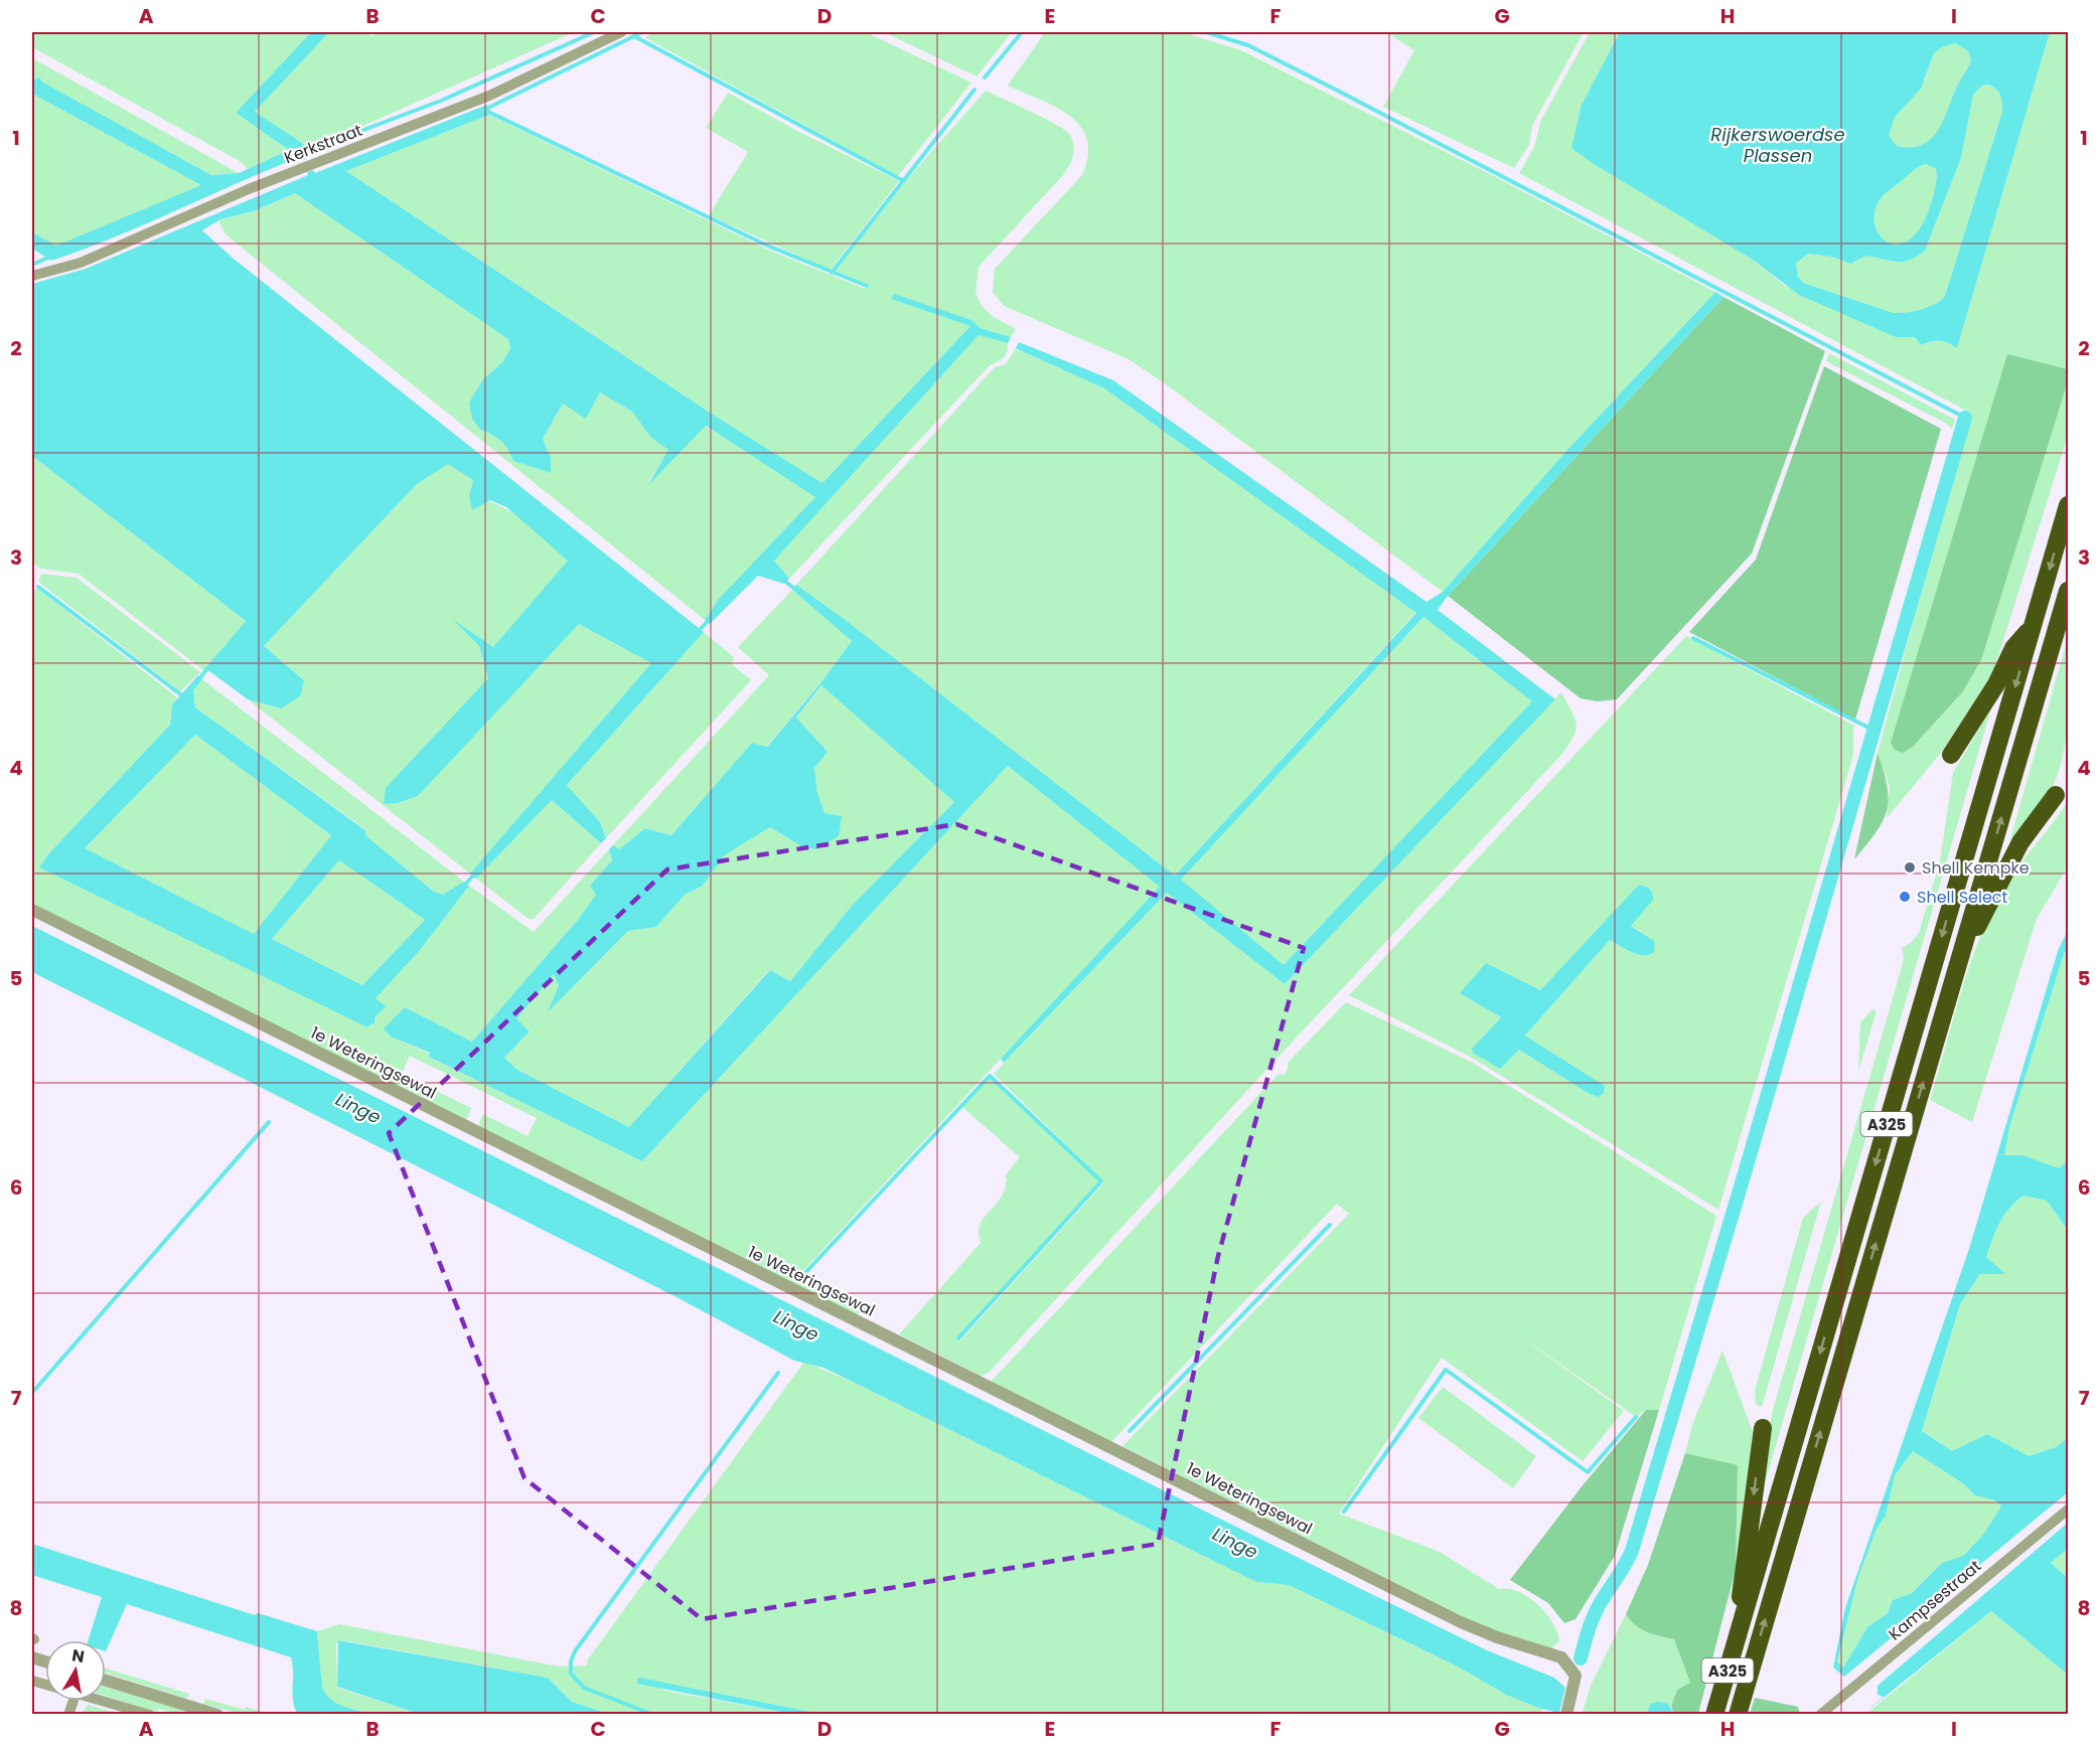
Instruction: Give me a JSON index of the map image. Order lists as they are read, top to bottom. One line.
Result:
{"streets":{"highway":["A325"],"street":["Kerkstraat","1e Weteringsewal","Kampsestraat"]},"water":["Rijkerswoerdse Plassen","Linge"],"places":["Shell Kempke","Shell Select"],"north":"top","grid":{"columns":["A","B","C","D","E","F","G","H","I"],"rows":["1","2","3","4","5","6","7","8"]}}
